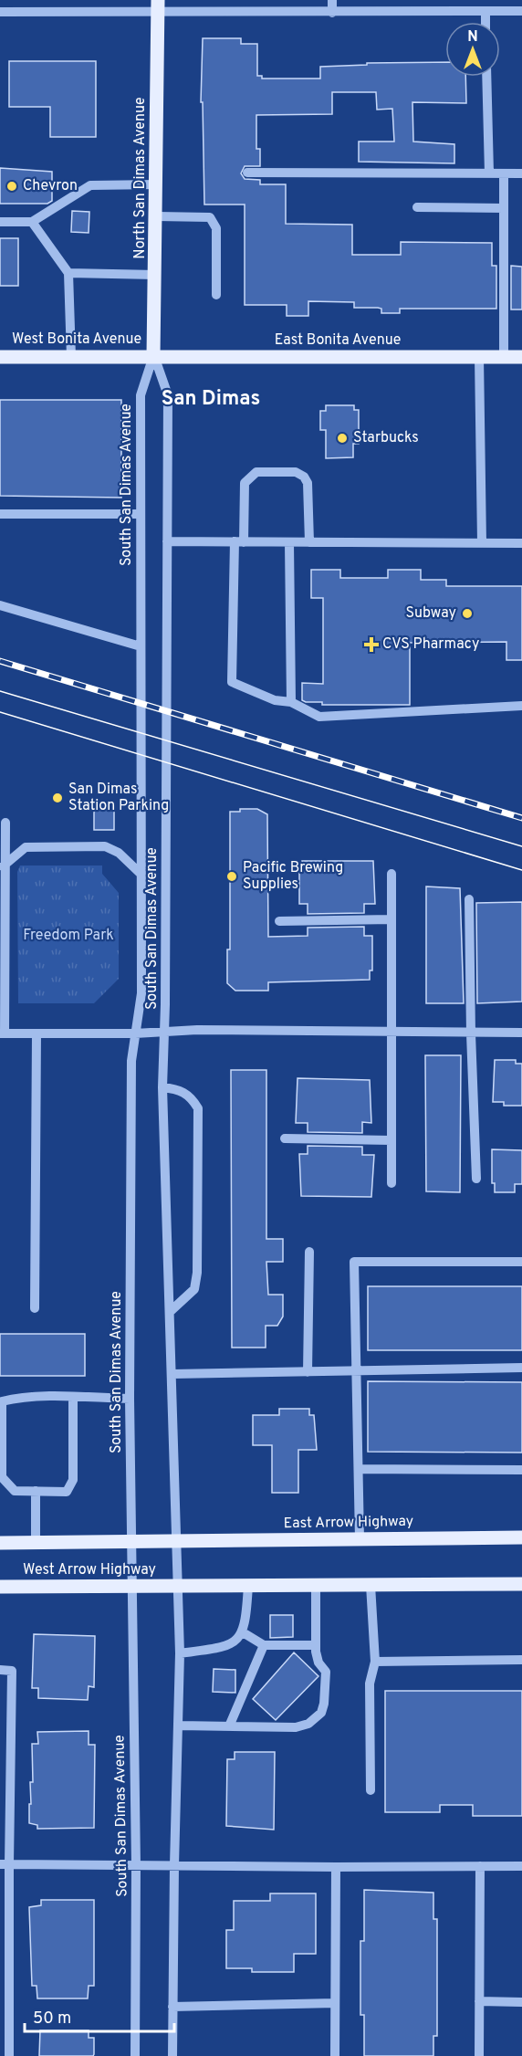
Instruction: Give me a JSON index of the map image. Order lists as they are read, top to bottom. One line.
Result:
{"streets":{"main road":["North San Dimas Avenue","West Bonita Avenue","East Bonita Avenue","East Arrow Highway","West Arrow Highway"],"street":["South San Dimas Avenue"]},"crossings":[["North San Dimas Avenue","West Bonita Avenue"],["North San Dimas Avenue","East Bonita Avenue"],["North San Dimas Avenue","South San Dimas Avenue"],["West Bonita Avenue","East Bonita Avenue"],["West Bonita Avenue","South San Dimas Avenue"],["East Bonita Avenue","South San Dimas Avenue"],["South San Dimas Avenue","East Arrow Highway"],["South San Dimas Avenue","West Arrow Highway"],["East Arrow Highway","West Arrow Highway"]],"districts":["San Dimas"],"parks":["Freedom Park"],"places":{"other":["Chevron","Starbucks","Subway","San Dimas Station Parking","Pacific Brewing Supplies"],"health":["CVS Pharmacy"]},"scale_bar":"50 m","north":"top"}
